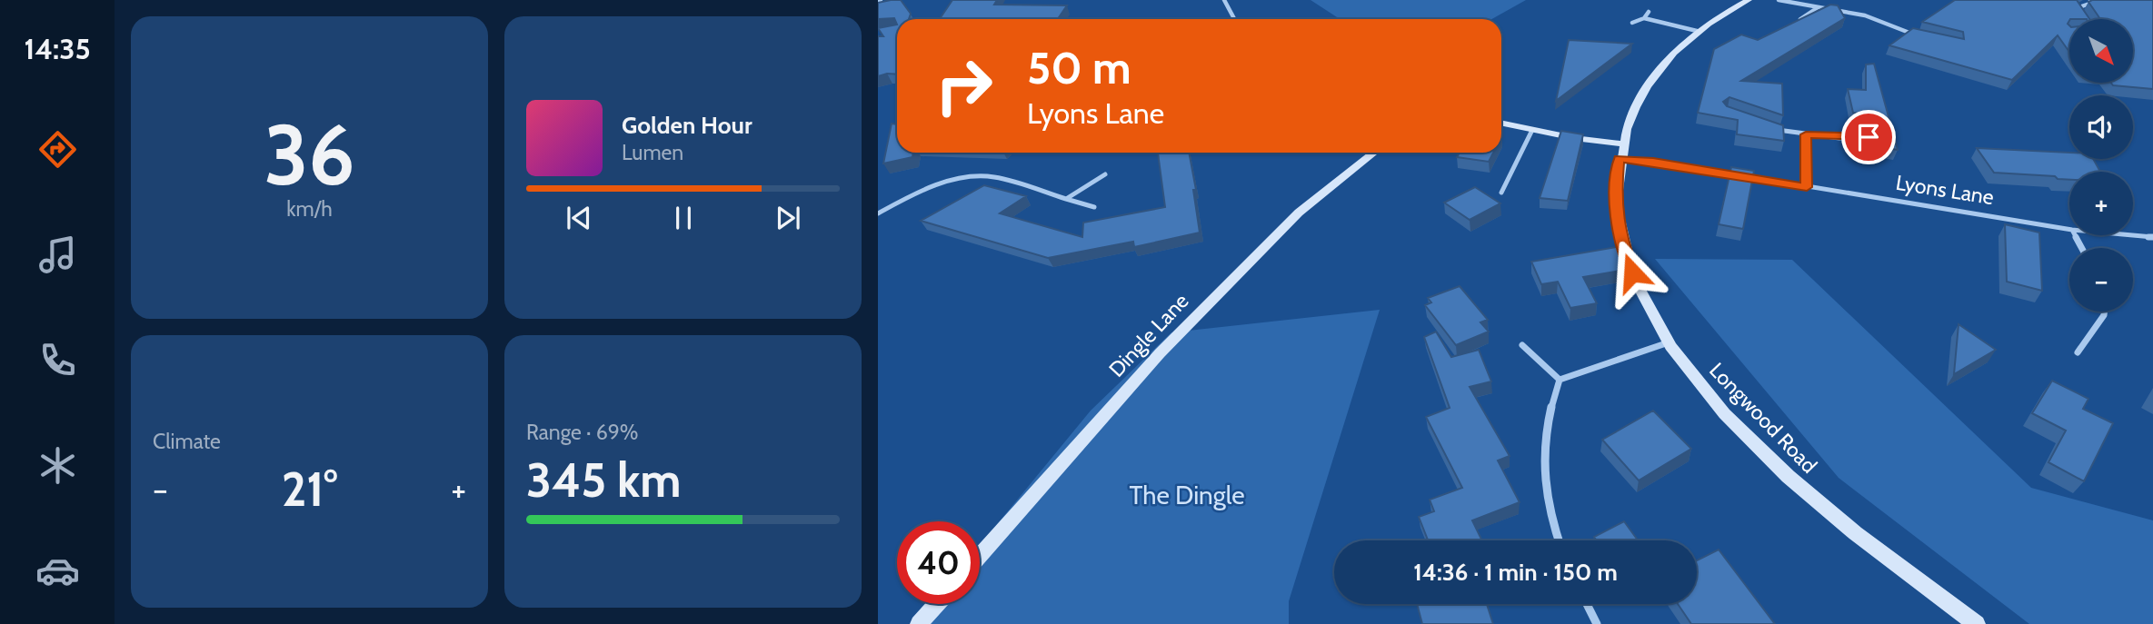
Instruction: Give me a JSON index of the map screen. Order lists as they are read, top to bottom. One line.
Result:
{"streets":{"street":["Lyons Lane","Dingle Lane","Longwood Road"]},"crossings":[["Lyons Lane","Longwood Road"]],"parks":["The Dingle"],"north":"bottom right","page":{"tabs":"14:35","tile":[["36","km/h"],"Climate",["Range · 69%","345 km"]],"map_buttons":["+","−"],"turn":["50 m","Lyons Lane"],"song":["Golden Hour","Lumen"],"heat":["−","21°","+"],"limit":"40","trip":"14:36 · 1 min · 150 m"}}
